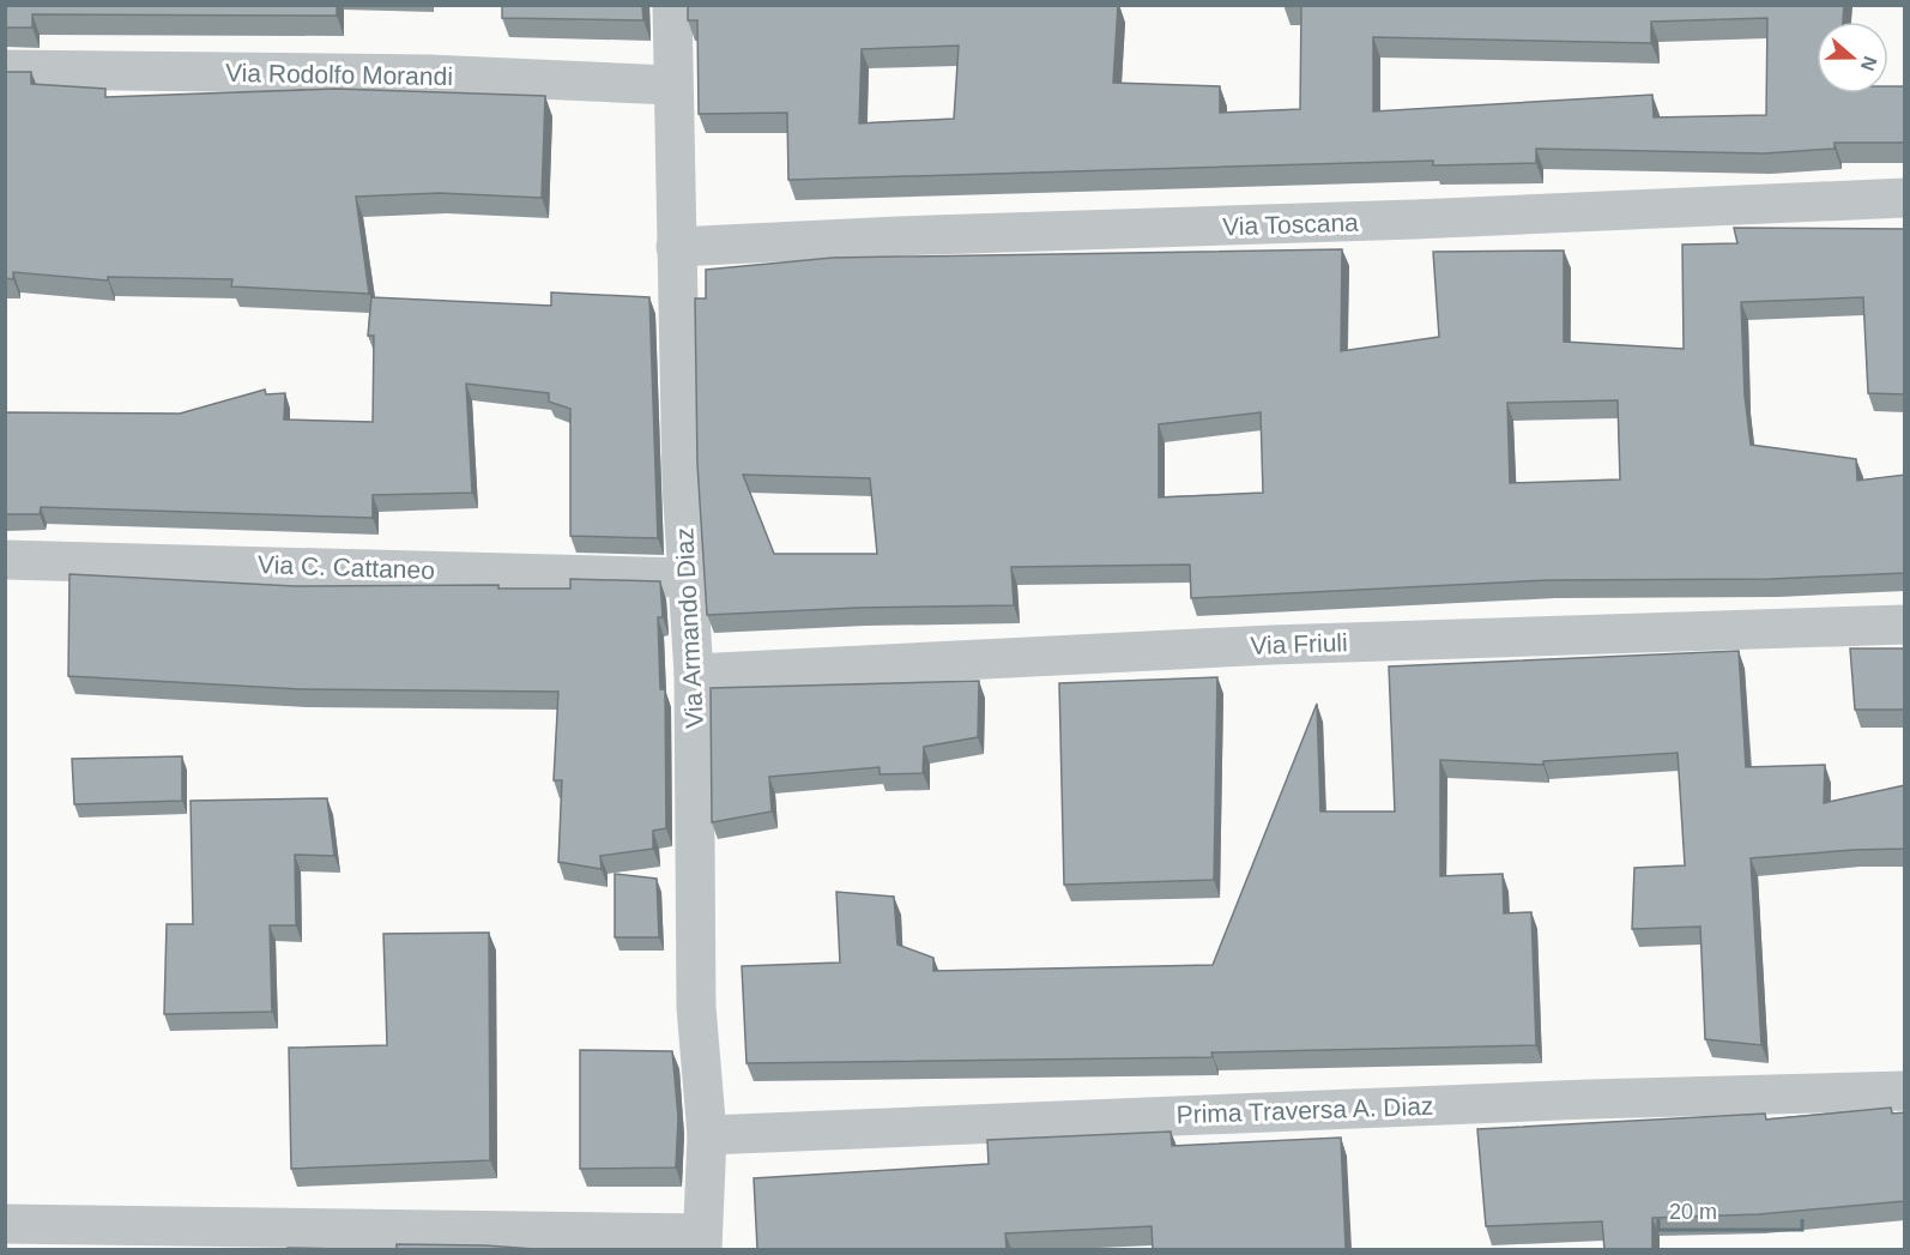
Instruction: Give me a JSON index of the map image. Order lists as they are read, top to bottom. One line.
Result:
{"streets":{"street":["Via Rodolfo Morandi","Via Toscana","Via C. Cattaneo","Via Armando Diaz","Via Friuli","Prima Traversa A. Diaz"]},"crossings":[["Via Rodolfo Morandi","Via Armando Diaz"],["Via Toscana","Via Armando Diaz"],["Via C. Cattaneo","Via Armando Diaz"],["Via Armando Diaz","Via Friuli"],["Via Armando Diaz","Prima Traversa A. Diaz"]],"scale_bar":"20 m","north":"right"}
